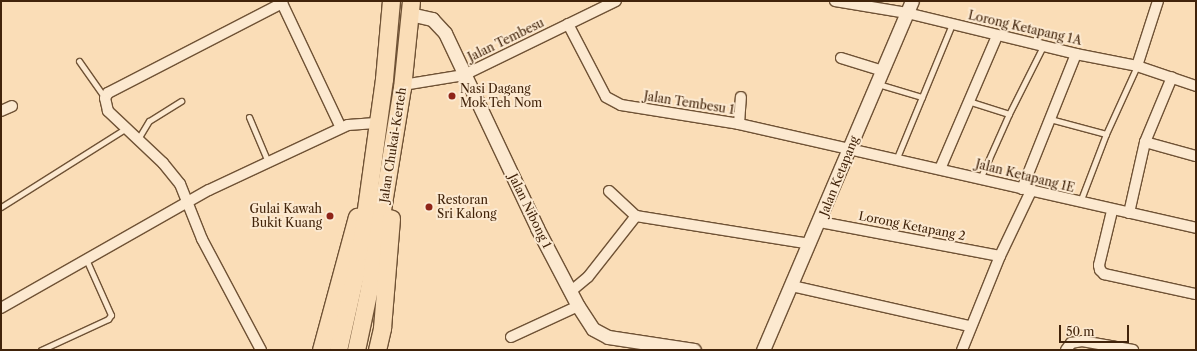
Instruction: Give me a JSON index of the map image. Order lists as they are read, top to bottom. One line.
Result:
{"streets":{"highway":["Jalan Chukai-Kerteh"],"street":["Lorong Ketapang 1A","Jalan Tembesu","Jalan Tembesu 1","Jalan Ketapang","Jalan Ketapang 1E","Jalan Nibong 1","Lorong Ketapang 2"]},"crossings":[["Lorong Ketapang 1A","Jalan Ketapang"],["Jalan Tembesu","Jalan Tembesu 1"],["Jalan Tembesu","Jalan Chukai-Kerteh"],["Jalan Tembesu","Jalan Nibong 1"],["Jalan Tembesu 1","Jalan Ketapang"],["Jalan Tembesu 1","Jalan Ketapang 1E"],["Jalan Chukai-Kerteh","Jalan Nibong 1"],["Jalan Ketapang","Jalan Ketapang 1E"],["Jalan Ketapang","Lorong Ketapang 2"]],"places":["Nasi Dagang Mok Teh Nom","Restoran Sri Kalong","Gulai Kawah Bukit Kuang"],"scale_bar":"50 m"}
